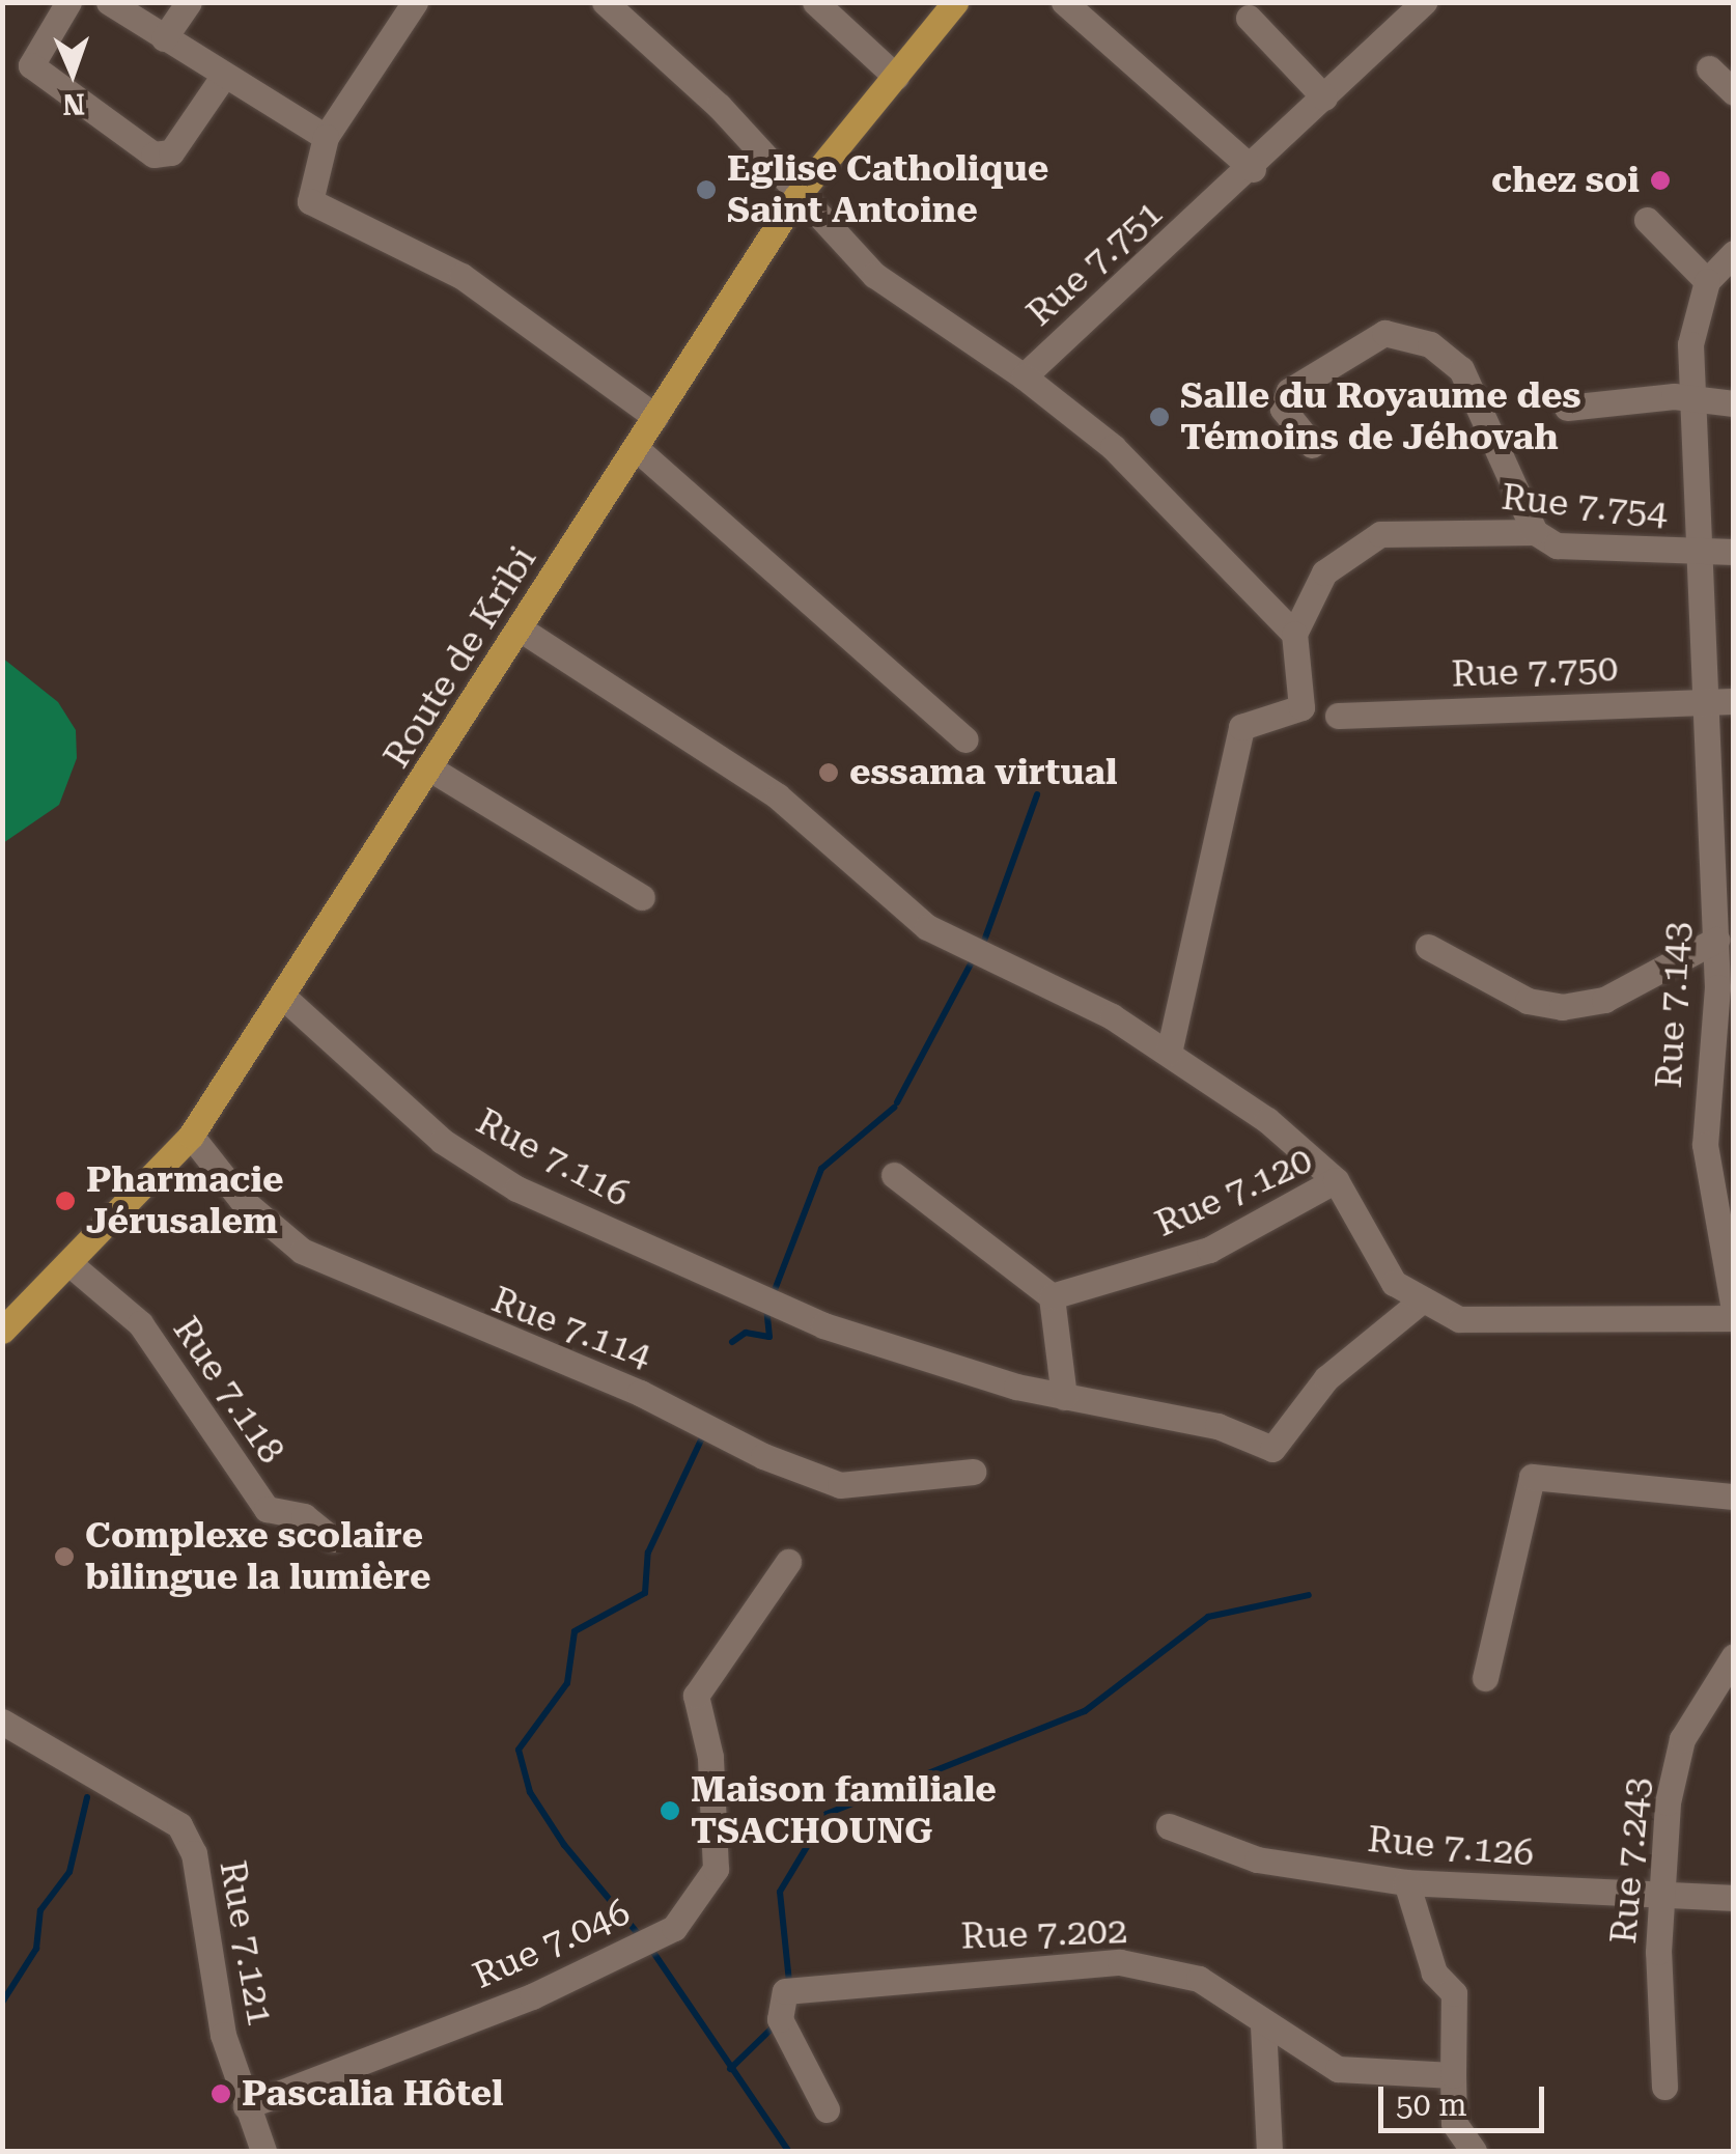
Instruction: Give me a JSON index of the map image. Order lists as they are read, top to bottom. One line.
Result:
{"streets":{"main road":["Route de Kribi"],"street":["Rue 7.751","Rue 7.754","Rue 7.750","Rue 7.143","Rue 7.116","Rue 7.120","Rue 7.114","Rue 7.118","Rue 7.126","Rue 7.243","Rue 7.202","Rue 7.121","Rue 7.046"]},"crossings":[["Rue 7.751","Route de Kribi"],["Rue 7.754","Rue 7.143"],["Route de Kribi","Rue 7.116"],["Route de Kribi","Rue 7.114"],["Route de Kribi","Rue 7.118"],["Rue 7.750","Rue 7.143"],["Rue 7.116","Rue 7.120"],["Rue 7.126","Rue 7.243"],["Rue 7.121","Rue 7.046"]],"places":["chez soi","Eglise Catholique Saint Antoine","Salle du Royaume des Témoins de Jéhovah","essama virtual","Pharmacie Jérusalem","Complexe scolaire bilingue la lumière","Maison familiale TSACHOUNG","Pascalia Hôtel"],"scale_bar":"50 m","north":"bottom"}
